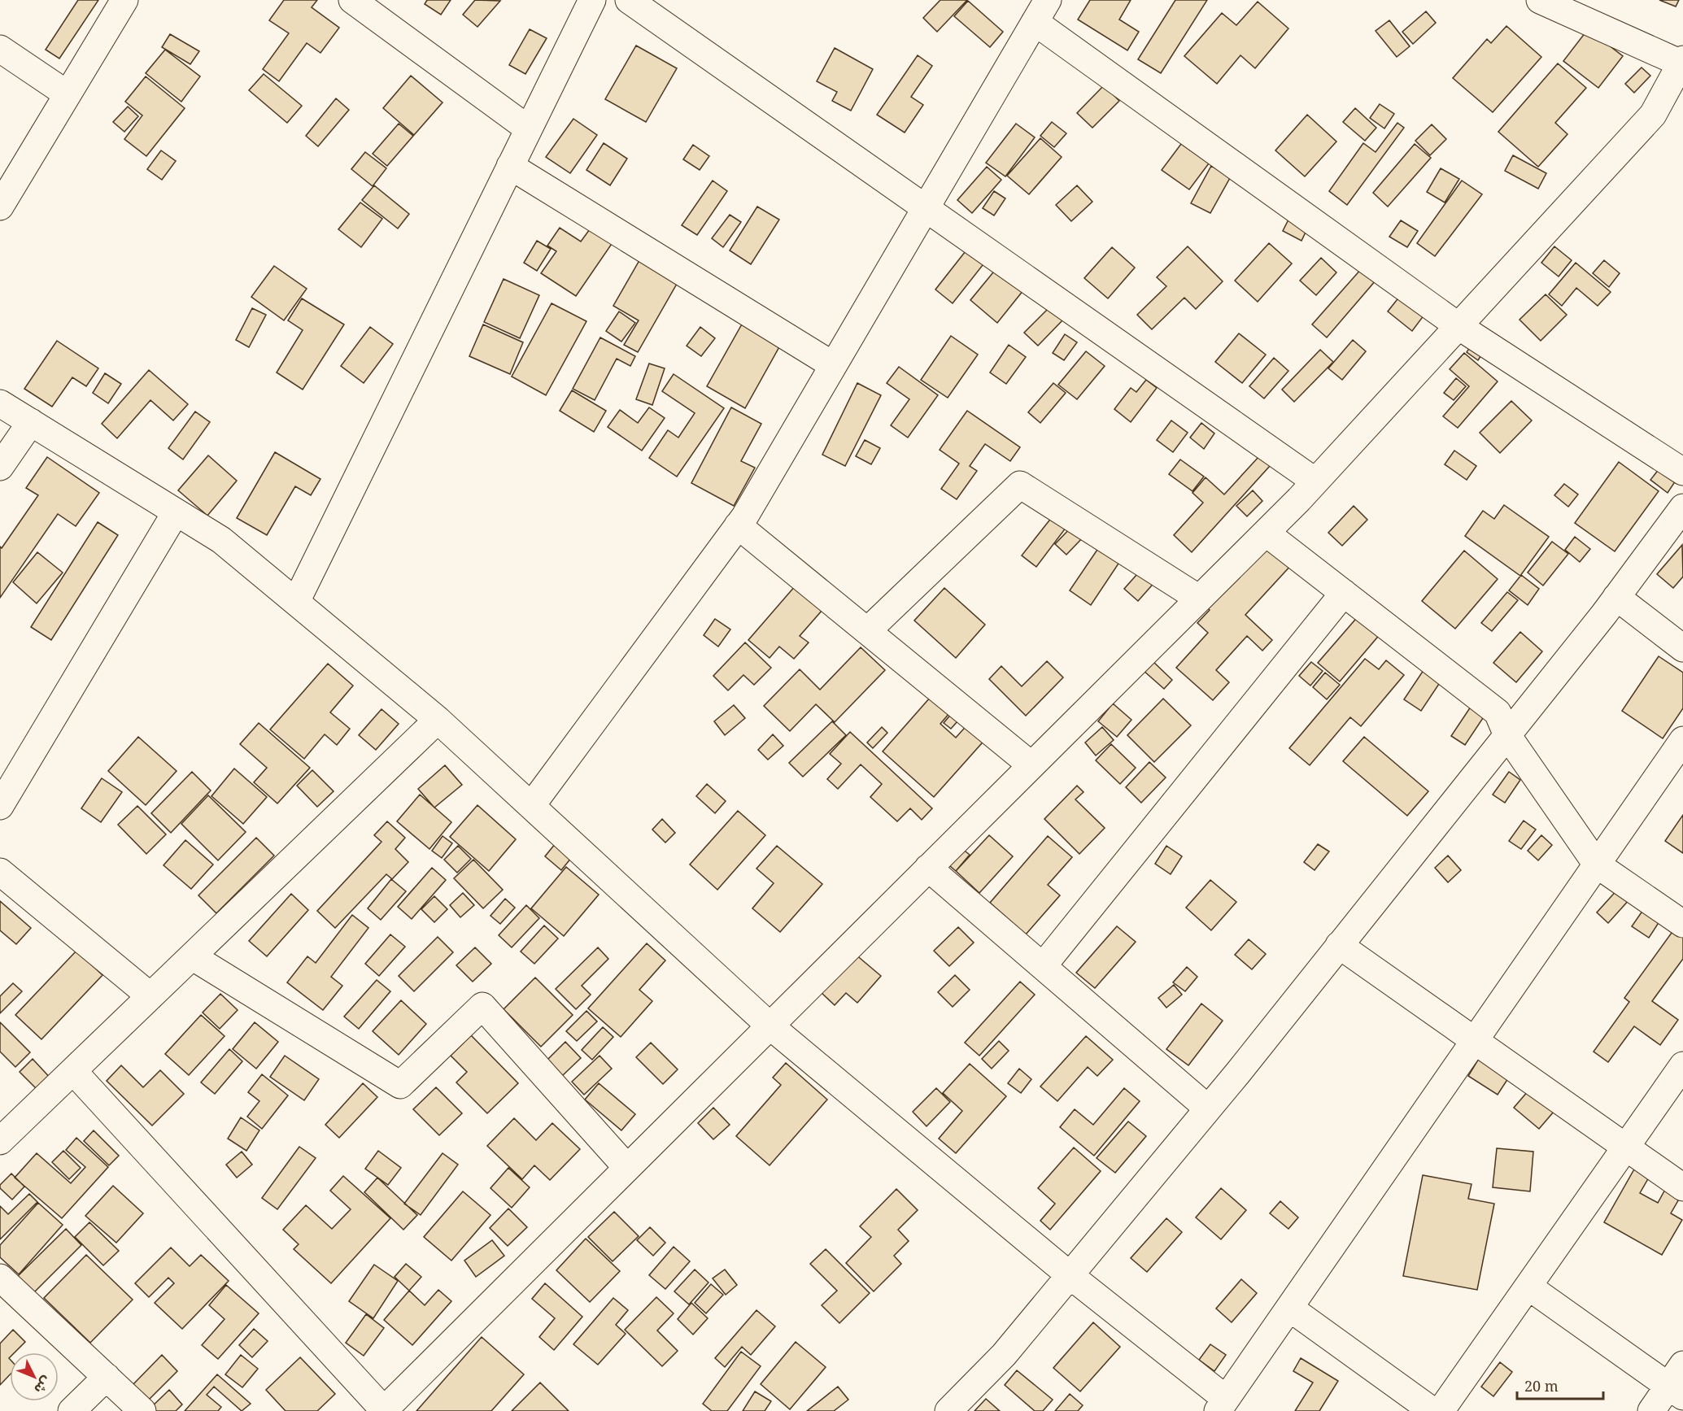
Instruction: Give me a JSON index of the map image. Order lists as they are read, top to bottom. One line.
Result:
{"scale_bar":"20 m","north":"bottom right"}
